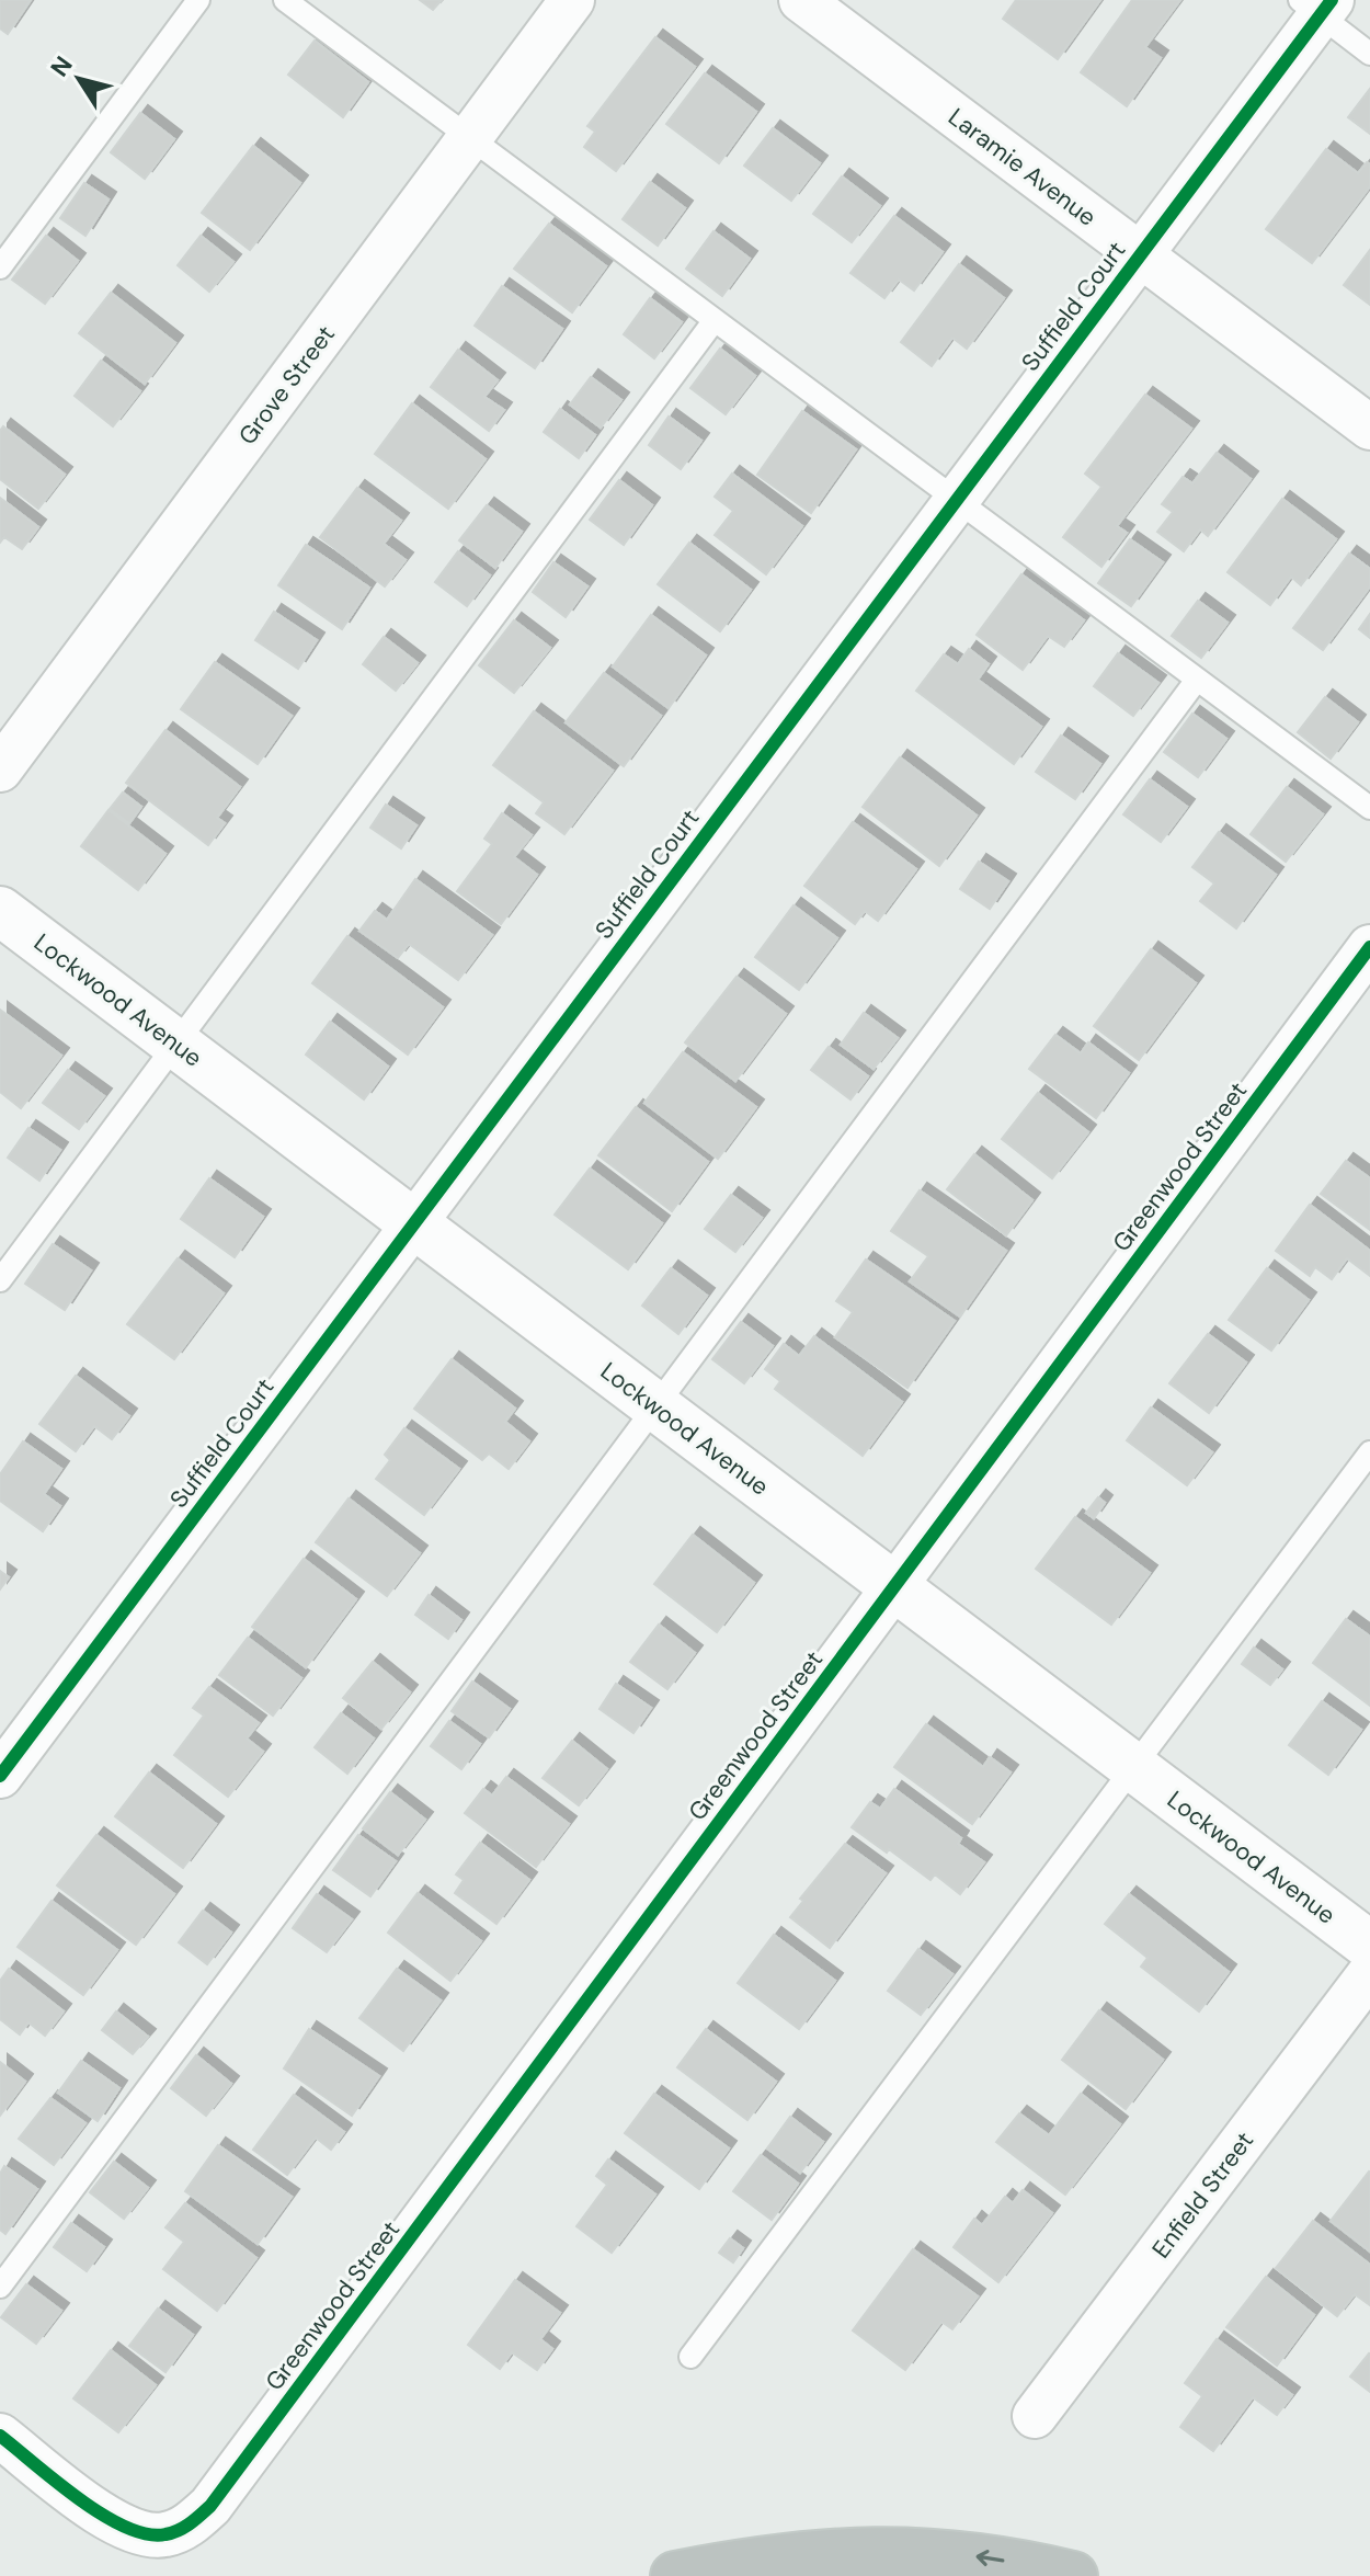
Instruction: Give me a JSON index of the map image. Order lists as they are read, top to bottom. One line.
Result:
{"streets":{"street":["Laramie Avenue","Suffield Court","Grove Street","Lockwood Avenue","Greenwood Street","Enfield Street"]},"crossings":[["Laramie Avenue","Suffield Court"],["Suffield Court","Lockwood Avenue"],["Lockwood Avenue","Greenwood Street"]],"north":"top left"}
